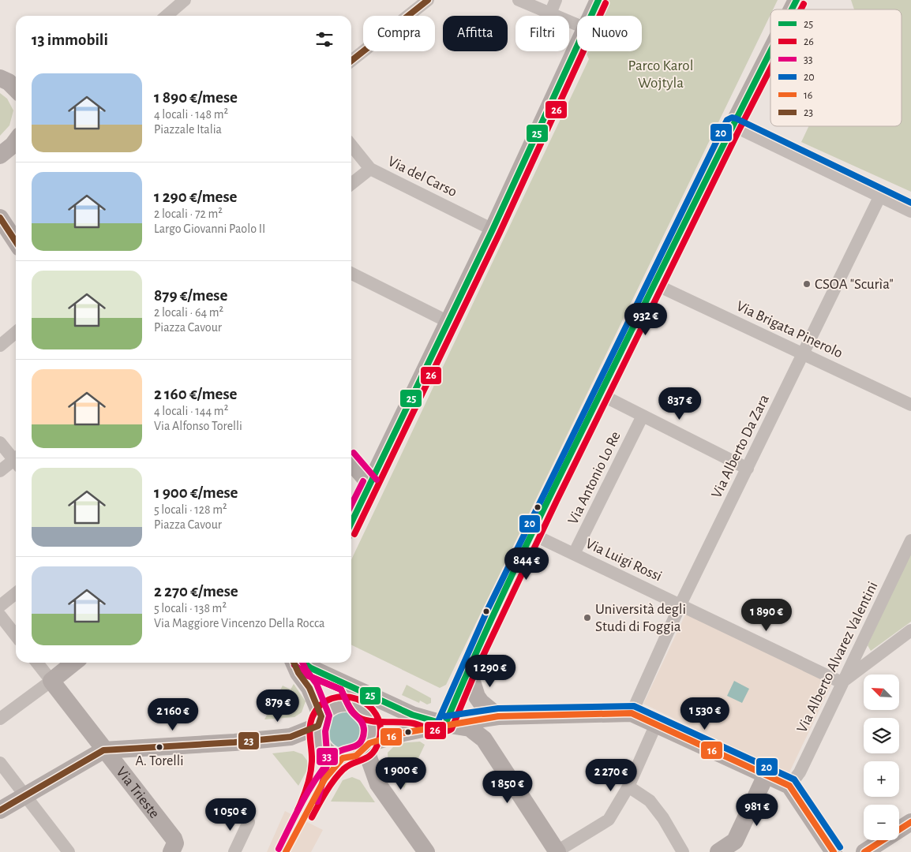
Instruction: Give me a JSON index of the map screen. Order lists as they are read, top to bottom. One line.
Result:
{"streets":{"street":["Via del Carso","Via Brigata Pinerolo","Via Alberto Da Zara","Via Antonio Lo Re","Via Luigi Rossi","Via Alberto Alvarez Valentini","Via Trieste"]},"crossings":[["Via Brigata Pinerolo","Via Alberto Da Zara"],["Via Alberto Da Zara","Via Luigi Rossi"],["Via Antonio Lo Re","Via Luigi Rossi"],["Via Luigi Rossi","Via Alberto Alvarez Valentini"]],"parks":["Parco Karol Wojtyla"],"places":["CSOA \"Scurìa\"","Università degli Studi di Foggia","A. Torelli"],"lines":["transit line 25","transit line 23","transit line 26","transit line 20","transit line 33","transit line 16"],"legend":["25","26","33","20","16","23"],"north":"top left","page":{"chip":["Compra","Affitta","Filtri","Nuovo"],"heading":"13 immobili","list":[{"name":"1 890 €/mese","note":"4 locali · 148 m² · Piazzale Italia"},{"name":"1 290 €/mese","note":"2 locali · 72 m² · Largo Giovanni Paolo II"},{"name":"879 €/mese","note":"2 locali · 64 m² · Piazza Cavour"},{"name":"2 160 €/mese","note":"4 locali · 144 m² · Via Alfonso Torelli"},{"name":"1 900 €/mese","note":"5 locali · 128 m² · Piazza Cavour"},{"name":"2 270 €/mese","note":"5 locali · 138 m² · Via Maggiore Vincenzo Della Rocca"}],"price":["932 €","837 €","844 €","1 890 €","1 290 €","879 €","1 530 €","2 160 €","1 900 €","2 270 €","1 850 €","981 €","1 050 €"],"map_buttons":["+","−"]}}
